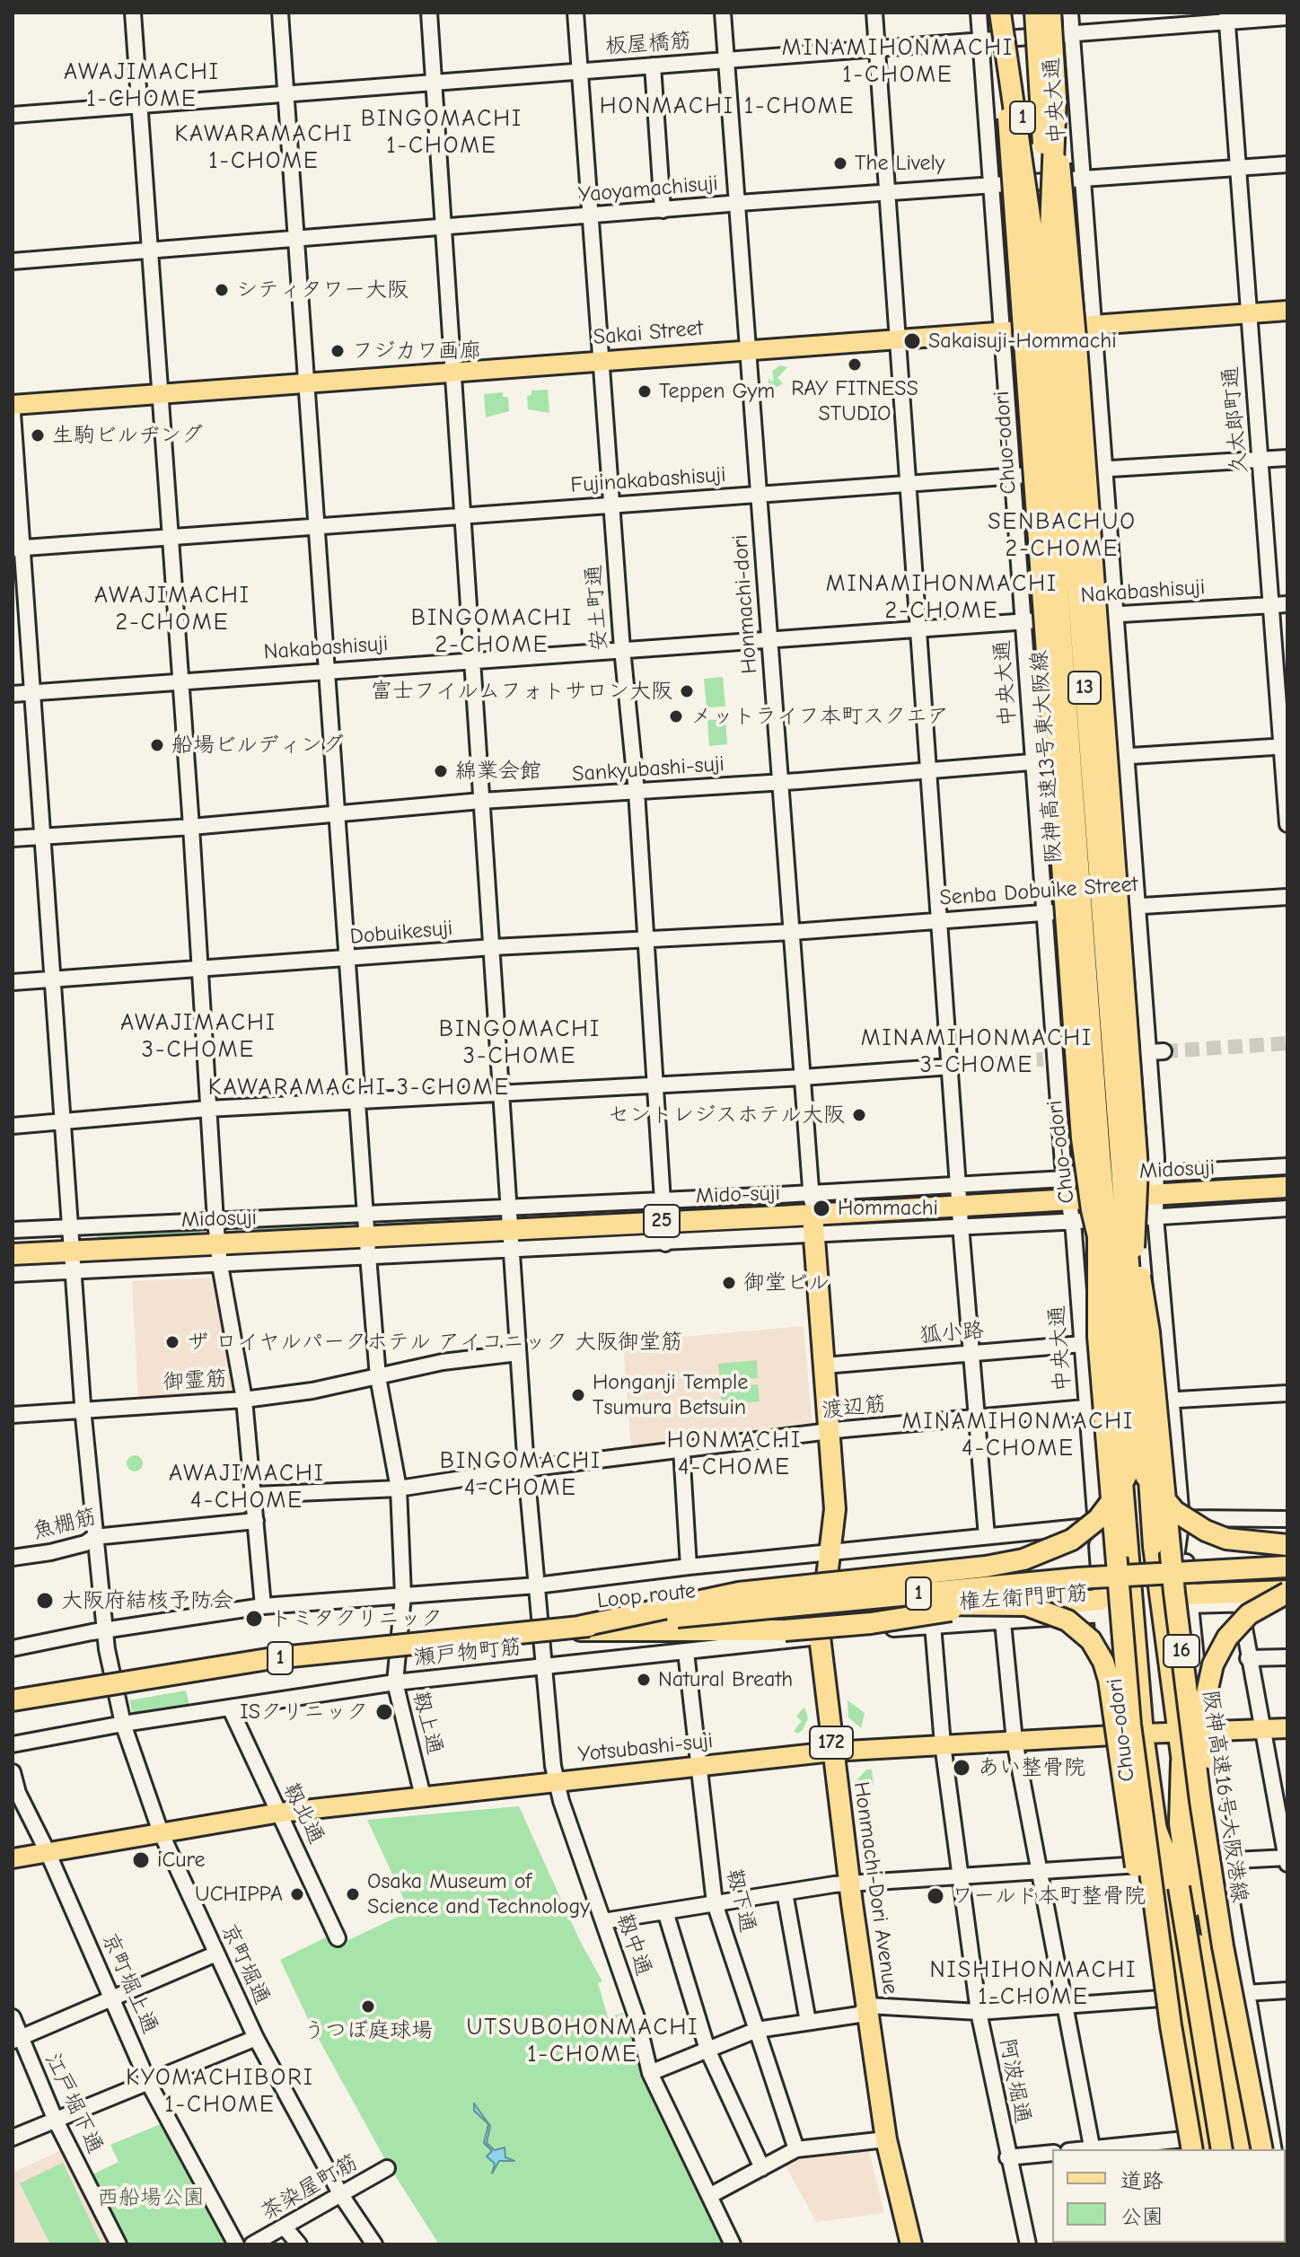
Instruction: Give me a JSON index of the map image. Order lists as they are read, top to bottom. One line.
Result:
{"streets":{"highway":["1","13","阪神高速13号東大阪線","Midosuji","Mido-suji","25","Loop route","16","172","阪神高速16号大阪港線","Honmachi-Dori Avenue"],"main road":["Sakai Street","Chuo-odori","Yotsubashi-suji"],"street":["板屋橋筋","中央大通","Yaoyamachisuji","久太郎町通","Fujinakabashisuji","Nakabashisuji","Honmachi-dori","安土町通","Sankyubashi-suji","Senba Dobuike Street","Dobuikesuji","狐小路","御霊筋","渡辺筋","魚棚筋","権左衛門町筋","瀬戸物町筋","靱上通","靱北通","靱下通","靱中通","京町堀通","京町堀上通","阿波堀通","江戸堀下通","茶染屋町筋"]},"crossings":[["板屋橋筋","中央大通"],["板屋橋筋","久太郎町通"],["板屋橋筋","Honmachi-dori"],["板屋橋筋","安土町通"],["板屋橋筋","靱上通"],["板屋橋筋","靱中通"],["中央大通","Yaoyamachisuji"],["中央大通","Sakai Street"],["中央大通","Chuo-odori"],["中央大通","Fujinakabashisuji"],["中央大通","Nakabashisuji"],["中央大通","Sankyubashi-suji"],["中央大通","Senba Dobuike Street"],["中央大通","Midosuji"],["中央大通","Mido-suji"],["中央大通","狐小路"],["中央大通","渡辺筋"],["1","13"],["1","阪神高速13号東大阪線"],["1","Loop route"],["1","阪神高速16号大阪港線"],["Yaoyamachisuji","久太郎町通"],["Yaoyamachisuji","Honmachi-dori"],["Yaoyamachisuji","安土町通"],["Yaoyamachisuji","靱上通"],["Yaoyamachisuji","靱中通"],["Sakai Street","久太郎町通"],["Sakai Street","Honmachi-dori"],["Sakai Street","安土町通"],["Sakai Street","靱上通"],["Sakai Street","靱中通"],["久太郎町通","Fujinakabashisuji"],["久太郎町通","Nakabashisuji"],["久太郎町通","Sankyubashi-suji"],["Chuo-odori","阪神高速13号東大阪線"],["Chuo-odori","Yotsubashi-suji"],["Fujinakabashisuji","Honmachi-dori"],["Fujinakabashisuji","安土町通"],["Fujinakabashisuji","靱上通"],["Fujinakabashisuji","靱中通"],["Fujinakabashisuji","京町堀通"],["Nakabashisuji","Honmachi-dori"],["Nakabashisuji","安土町通"],["Nakabashisuji","靱上通"],["Nakabashisuji","靱中通"],["Nakabashisuji","京町堀通"],["Honmachi-dori","Sankyubashi-suji"],["Honmachi-dori","Senba Dobuike Street"],["Honmachi-dori","Dobuikesuji"],["Honmachi-dori","Honmachi-Dori Avenue"],["安土町通","Sankyubashi-suji"],["安土町通","Dobuikesuji"],["安土町通","Mido-suji"],["13","阪神高速13号東大阪線"],["13","阪神高速16号大阪港線"],["阪神高速13号東大阪線","阪神高速16号大阪港線"],["Sankyubashi-suji","靱上通"],["Sankyubashi-suji","靱中通"],["Sankyubashi-suji","京町堀通"],["Senba Dobuike Street","Dobuikesuji"],["Dobuikesuji","靱上通"],["Dobuikesuji","靱中通"],["Dobuikesuji","京町堀通"],["Midosuji","Mido-suji"],["Midosuji","25"],["Midosuji","靱上通"],["Midosuji","京町堀通"],["Mido-suji","靱上通"],["Mido-suji","Honmachi-Dori Avenue"],["Mido-suji","靱中通"],["25","京町堀通"],["狐小路","Honmachi-Dori Avenue"],["御霊筋","靱上通"],["御霊筋","靱中通"],["御霊筋","京町堀通"],["渡辺筋","靱上通"],["渡辺筋","Honmachi-Dori Avenue"],["渡辺筋","靱中通"],["魚棚筋","京町堀通"],["Loop route","靱中通"],["権左衛門町筋","瀬戸物町筋"],["権左衛門町筋","Honmachi-Dori Avenue"],["権左衛門町筋","阿波堀通"],["16","阪神高速16号大阪港線"],["瀬戸物町筋","靱上通"],["瀬戸物町筋","靱北通"],["瀬戸物町筋","Honmachi-Dori Avenue"],["瀬戸物町筋","靱下通"],["瀬戸物町筋","靱中通"],["瀬戸物町筋","京町堀通"],["靱上通","Yotsubashi-suji"],["Yotsubashi-suji","靱北通"],["Yotsubashi-suji","Honmachi-Dori Avenue"],["Yotsubashi-suji","靱下通"],["Yotsubashi-suji","靱中通"],["Yotsubashi-suji","京町堀通"],["Yotsubashi-suji","京町堀上通"],["Yotsubashi-suji","阿波堀通"],["京町堀通","茶染屋町筋"]],"districts":["MINAMIHONMACHI 1-CHOME","AWAJIMACHI 1-CHOME","HONMACHI 1-CHOME","BINGOMACHI 1-CHOME","KAWARAMACHI 1-CHOME","SENBACHUO 2-CHOME","MINAMIHONMACHI 2-CHOME","AWAJIMACHI 2-CHOME","BINGOMACHI 2-CHOME","AWAJIMACHI 3-CHOME","BINGOMACHI 3-CHOME","MINAMIHONMACHI 3-CHOME","KAWARAMACHI 3-CHOME","MINAMIHONMACHI 4-CHOME","HONMACHI 4-CHOME","BINGOMACHI 4-CHOME","AWAJIMACHI 4-CHOME","NISHIHONMACHI 1-CHOME","UTSUBOHONMACHI 1-CHOME","KYOMACHIBORI 1-CHOME"],"parks":["西船場公園"],"places":["The Lively","シティタワー大阪","Sakaisuji-Hommachi","フジカワ画廊","RAY FITNESS STUDIO","Teppen Gym","生駒ビルヂング","富士フイルムフォトサロン大阪","メットライフ本町スクエア","船場ビルディング","綿業会館","セントレジスホテル大阪","Hommachi","御堂ビル","ザ ロイヤルパークホテル アイコニック 大阪御堂筋","Honganji Temple Tsumura Betsuin","大阪府結核予防会","トミタクリニック","Natural Breath","ISクリニック","あい整骨院","iCure","UCHIPPA","Osaka Museum of Science and Technology","ワールド本町整骨院","うつぼ庭球場"],"legend":["道路","公園"]}
